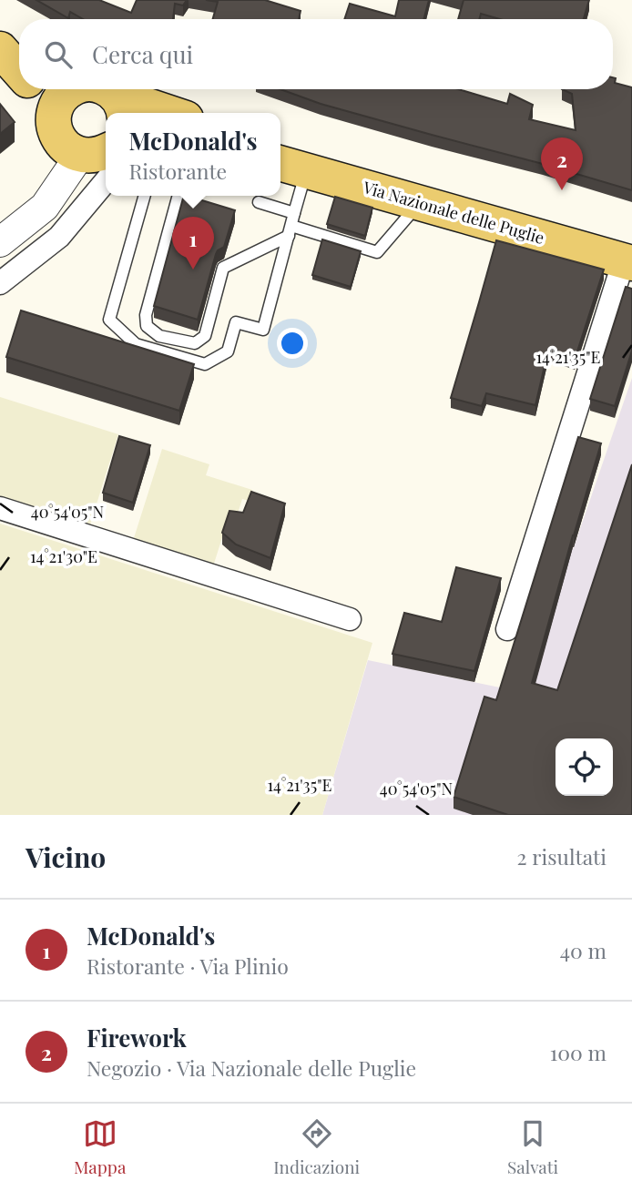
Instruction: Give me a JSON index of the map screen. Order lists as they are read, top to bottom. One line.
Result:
{"streets":{"main road":["Via Nazionale delle Puglie"]},"page":{"search":"Cerca qui","popup":["McDonald's","Ristorante"],"pins":["2","1"],"heading":["Vicino","2 risultati"],"list":[{"mark":"1","name":"McDonald's","note":"Ristorante · Via Plinio","value":"40 m"},{"mark":"2","name":"Firework","note":"Negozio · Via Nazionale delle Puglie","value":"100 m"}],"nav":["Mappa","Indicazioni","Salvati"]},"coordinates":["14°21'35\"E","40°54'05\"N","14°21'30\"E"]}
